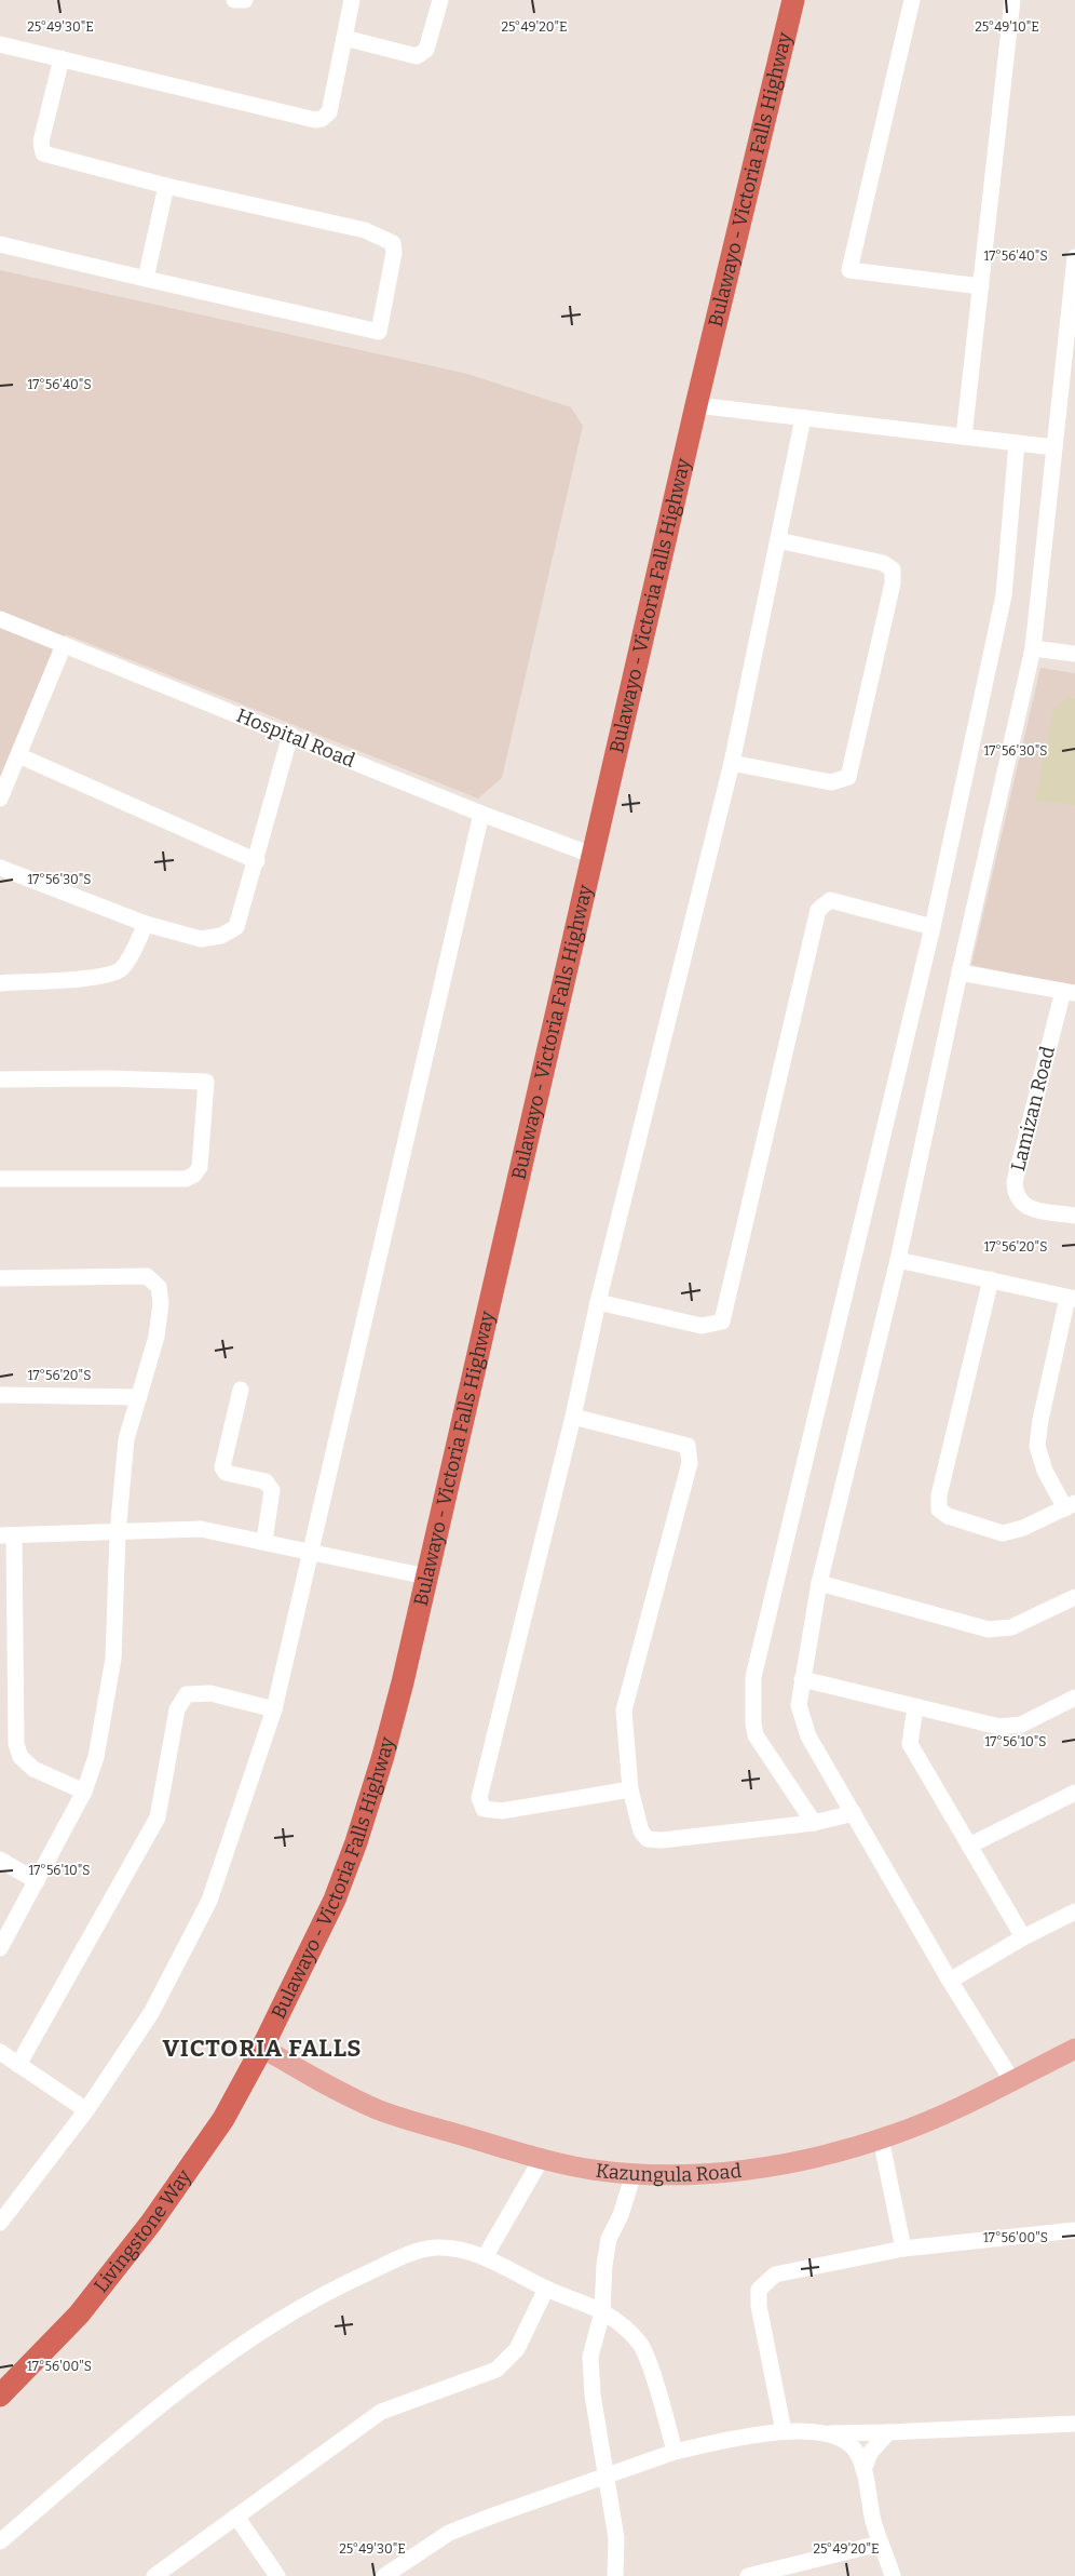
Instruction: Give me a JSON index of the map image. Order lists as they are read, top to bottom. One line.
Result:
{"streets":{"highway":["Bulawayo - Victoria Falls Highway","Livingstone Way"],"main road":["Kazungula Road"],"street":["Hospital Road","Lamizan Road"]},"crossings":[["Bulawayo - Victoria Falls Highway","Hospital Road"],["Bulawayo - Victoria Falls Highway","Kazungula Road"],["Bulawayo - Victoria Falls Highway","Livingstone Way"],["Kazungula Road","Livingstone Way"]],"districts":["VICTORIA FALLS"],"coordinates":["25°49'30\"E","25°49'20\"E","25°49'10\"E","17°56'40\"S","17°56'30\"S","17°56'20\"S","17°56'10\"S","17°56'00\"S"]}
